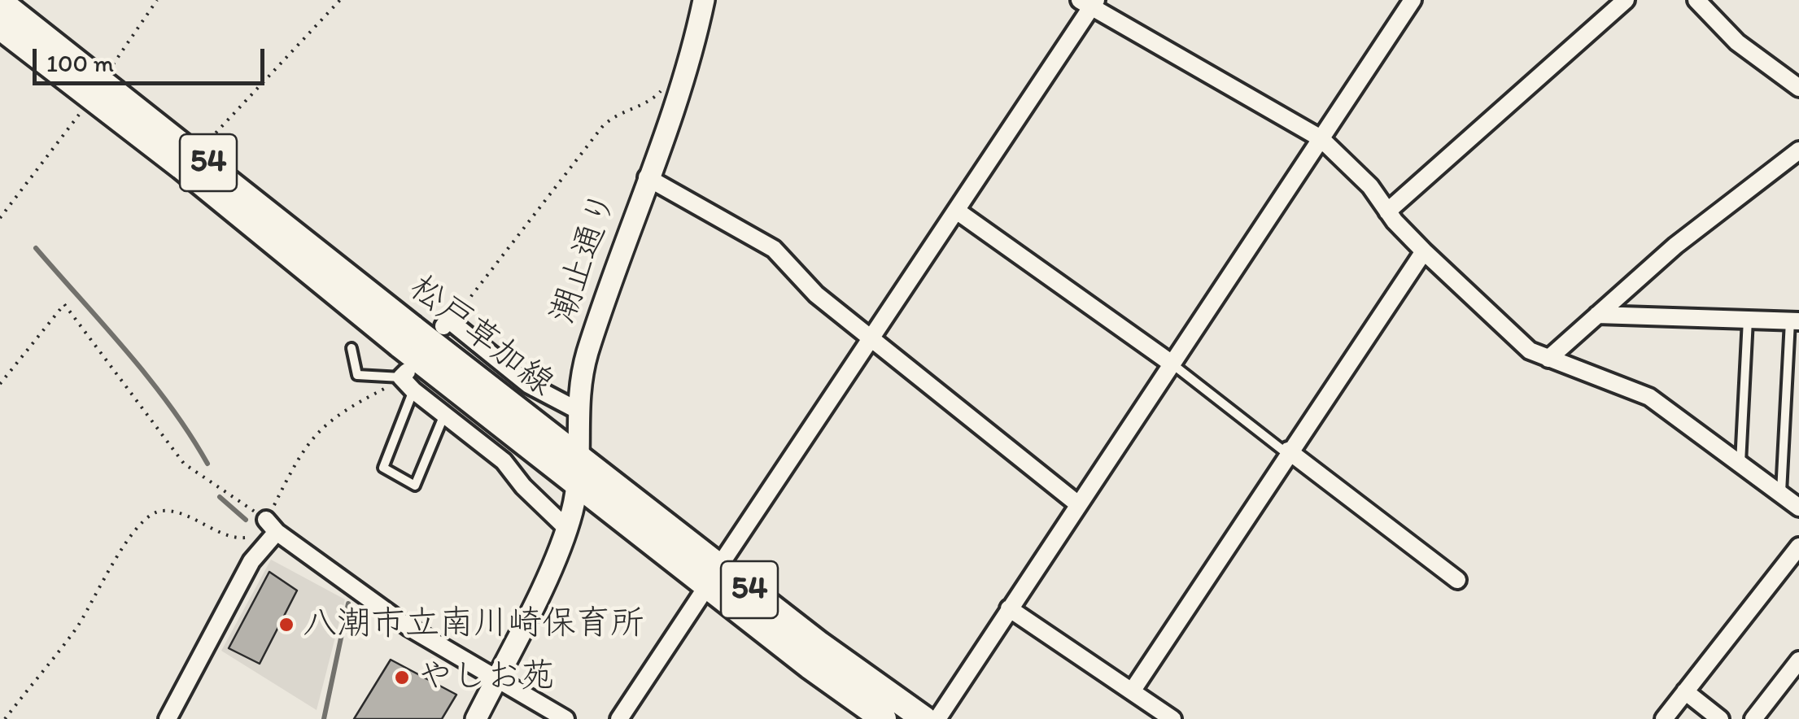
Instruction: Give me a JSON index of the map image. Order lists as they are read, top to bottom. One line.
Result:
{"streets":{"main road":["54","松戸草加線"],"street":["潮止通り"]},"crossings":[["潮止通り","松戸草加線"]],"places":["八潮市立南川崎保育所","やしお苑"],"scale_bar":"100 m"}
